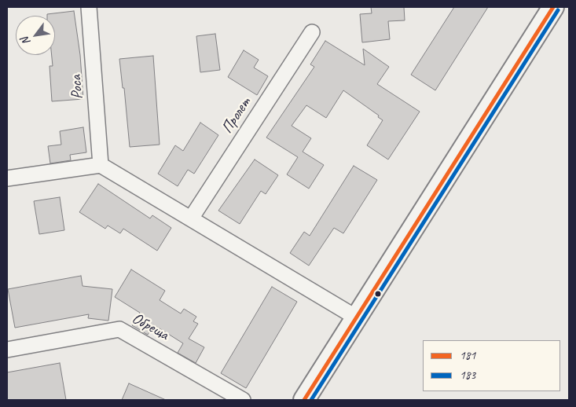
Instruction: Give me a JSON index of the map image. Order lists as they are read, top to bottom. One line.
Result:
{"streets":{"street":["Роса","Пролет","Обреща"]},"lines":["transit line 181","transit line 183"],"legend":["181","183"],"north":"bottom left"}
